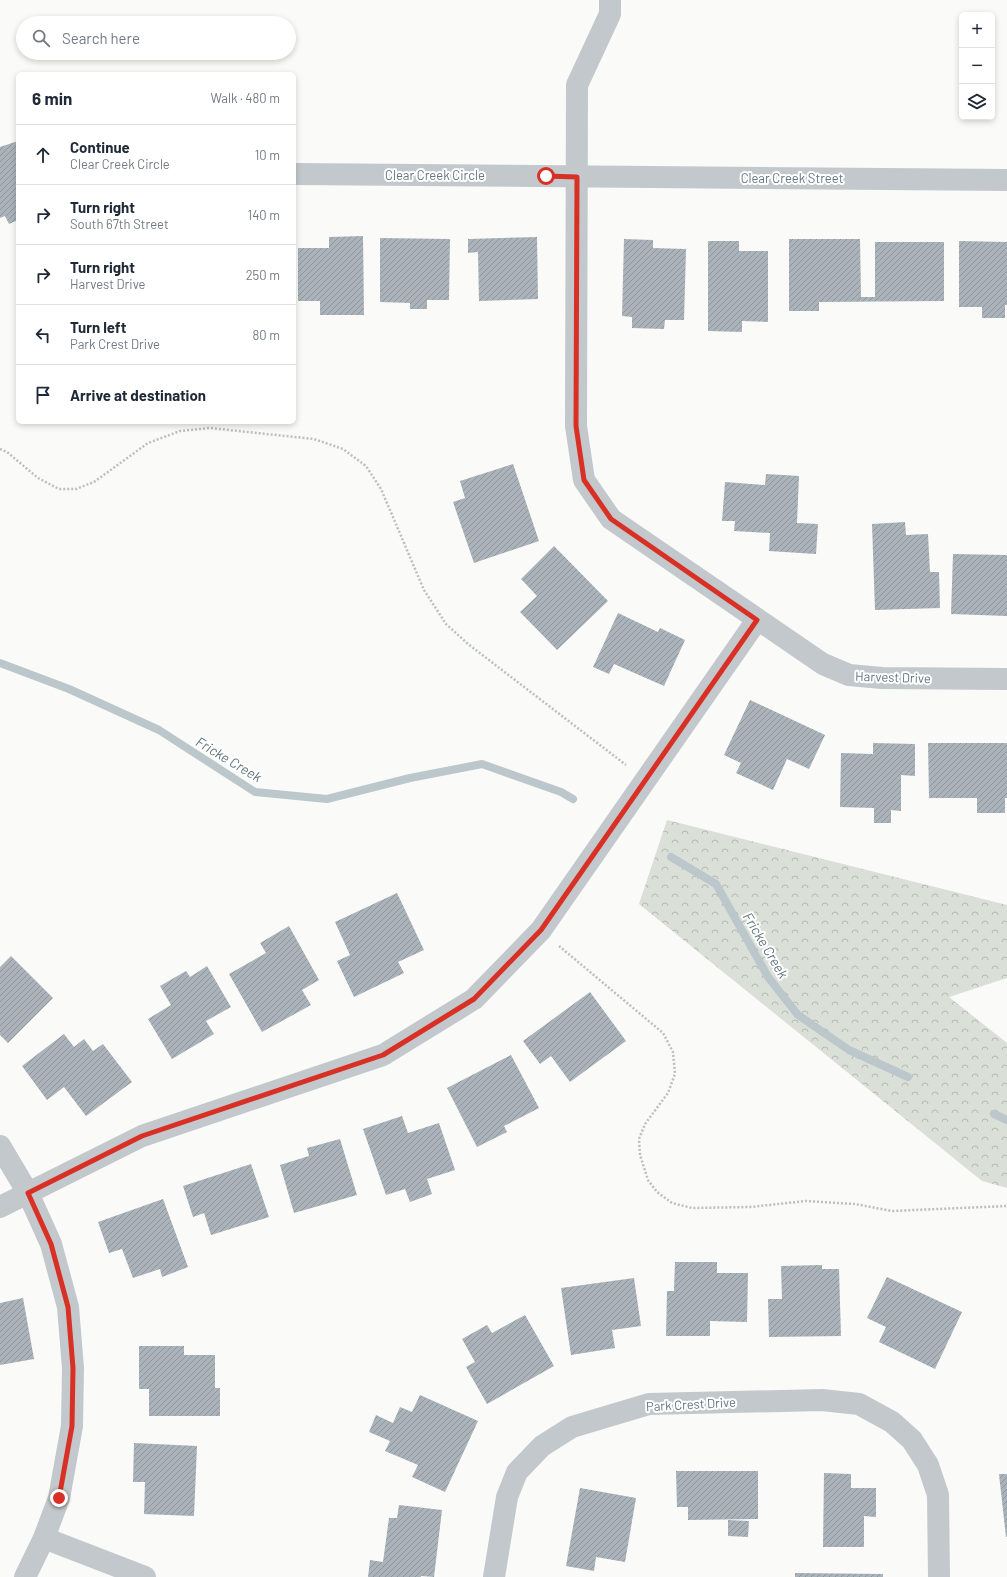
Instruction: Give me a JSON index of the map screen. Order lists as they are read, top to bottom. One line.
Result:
{"streets":{"street":["Clear Creek Circle","Clear Creek Street","Harvest Drive","Park Crest Drive"]},"crossings":[["Clear Creek Circle","Clear Creek Street"],["Clear Creek Circle","Harvest Drive"],["Clear Creek Street","Harvest Drive"]],"water":["Fricke Creek"],"page":{"map_buttons":["+","−"],"search":"Search here","heading":["6 min","Walk · 480 m"],"list":[["Continue","Clear Creek Circle","10 m"],["Turn right","South 67th Street","140 m"],["Turn right","Harvest Drive","250 m"],["Turn left","Park Crest Drive","80 m"],"Arrive at destination"]}}
